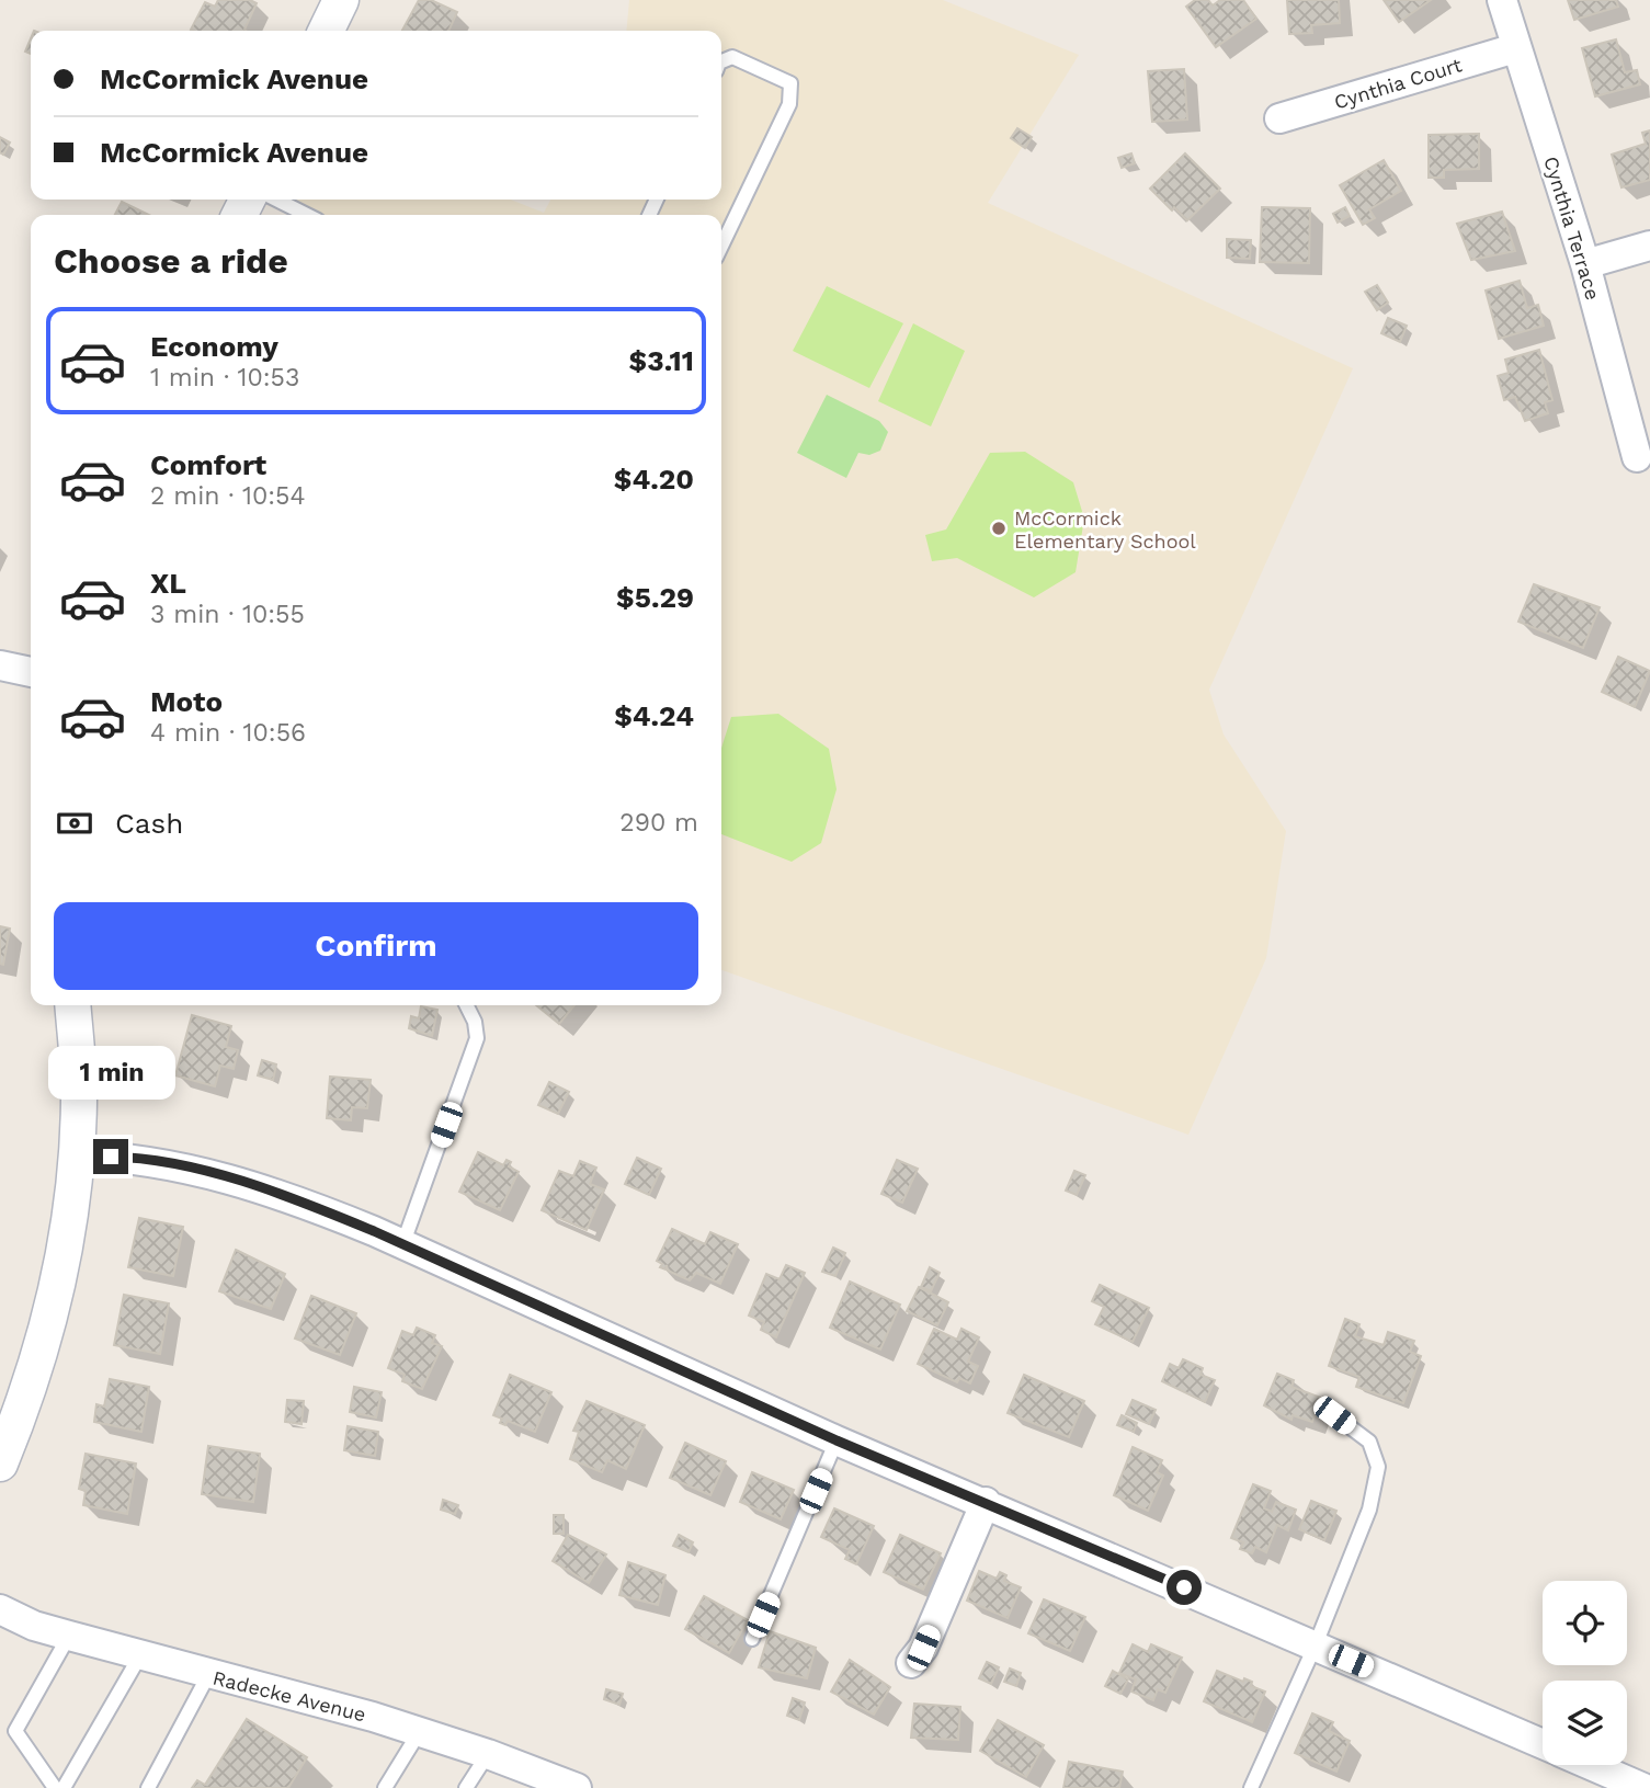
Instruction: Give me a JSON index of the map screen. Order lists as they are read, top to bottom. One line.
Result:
{"streets":{"street":["Cynthia Court","Cynthia Terrace","Radecke Avenue"]},"crossings":[["Cynthia Court","Cynthia Terrace"]],"places":["McCormick Elementary School"],"page":{"banner":["McCormick Avenue","McCormick Avenue"],"heading":"Choose a ride","list":[{"name":"Economy","note":"1 min · 10:53","value":"$3.11"},{"name":"Comfort","note":"2 min · 10:54","value":"$4.20"},{"name":"XL","note":"3 min · 10:55","value":"$5.29"},{"name":"Moto","note":"4 min · 10:56","value":"$4.24"}],"pay":["Cash","290 m"],"buttons":"Confirm","bubble":"1 min"}}
